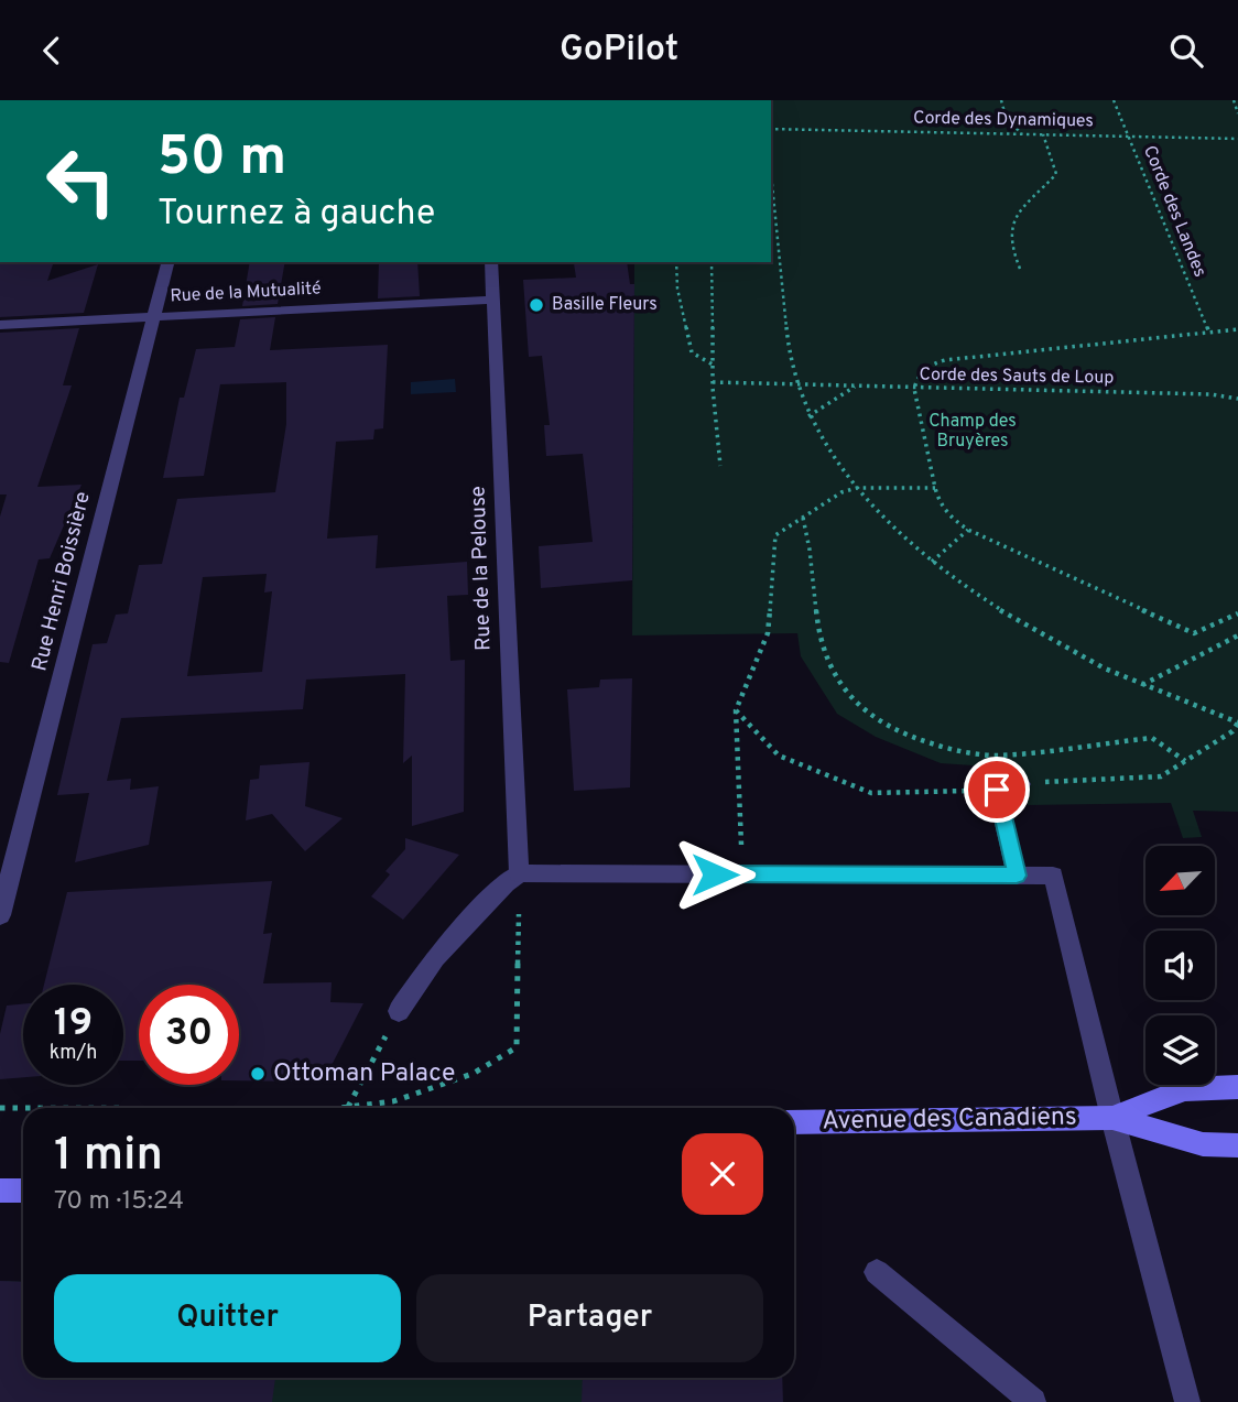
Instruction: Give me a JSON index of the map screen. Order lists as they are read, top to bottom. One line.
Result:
{"streets":{"main road":["Avenue des Canadiens"],"street":["Rue de la Mutualité","Rue de la Pelouse","Rue Henri Boissière"],"path":["Corde des Dynamiques","Corde des Landes","Corde des Sauts de Loup"]},"crossings":[["Corde des Dynamiques","Corde des Landes"],["Rue de la Mutualité","Rue de la Pelouse"],["Rue de la Mutualité","Rue Henri Boissière"]],"parks":["Champ des Bruyères"],"places":["Basille Fleurs","Ottoman Palace"],"north":"bottom left","page":{"header":"GoPilot","turn":["50 m","Tournez à gauche"],"speed":"19 km/h","limit":"30","heading":["1 min","70 m · 15:24"],"buttons":["Quitter","Partager"]}}
